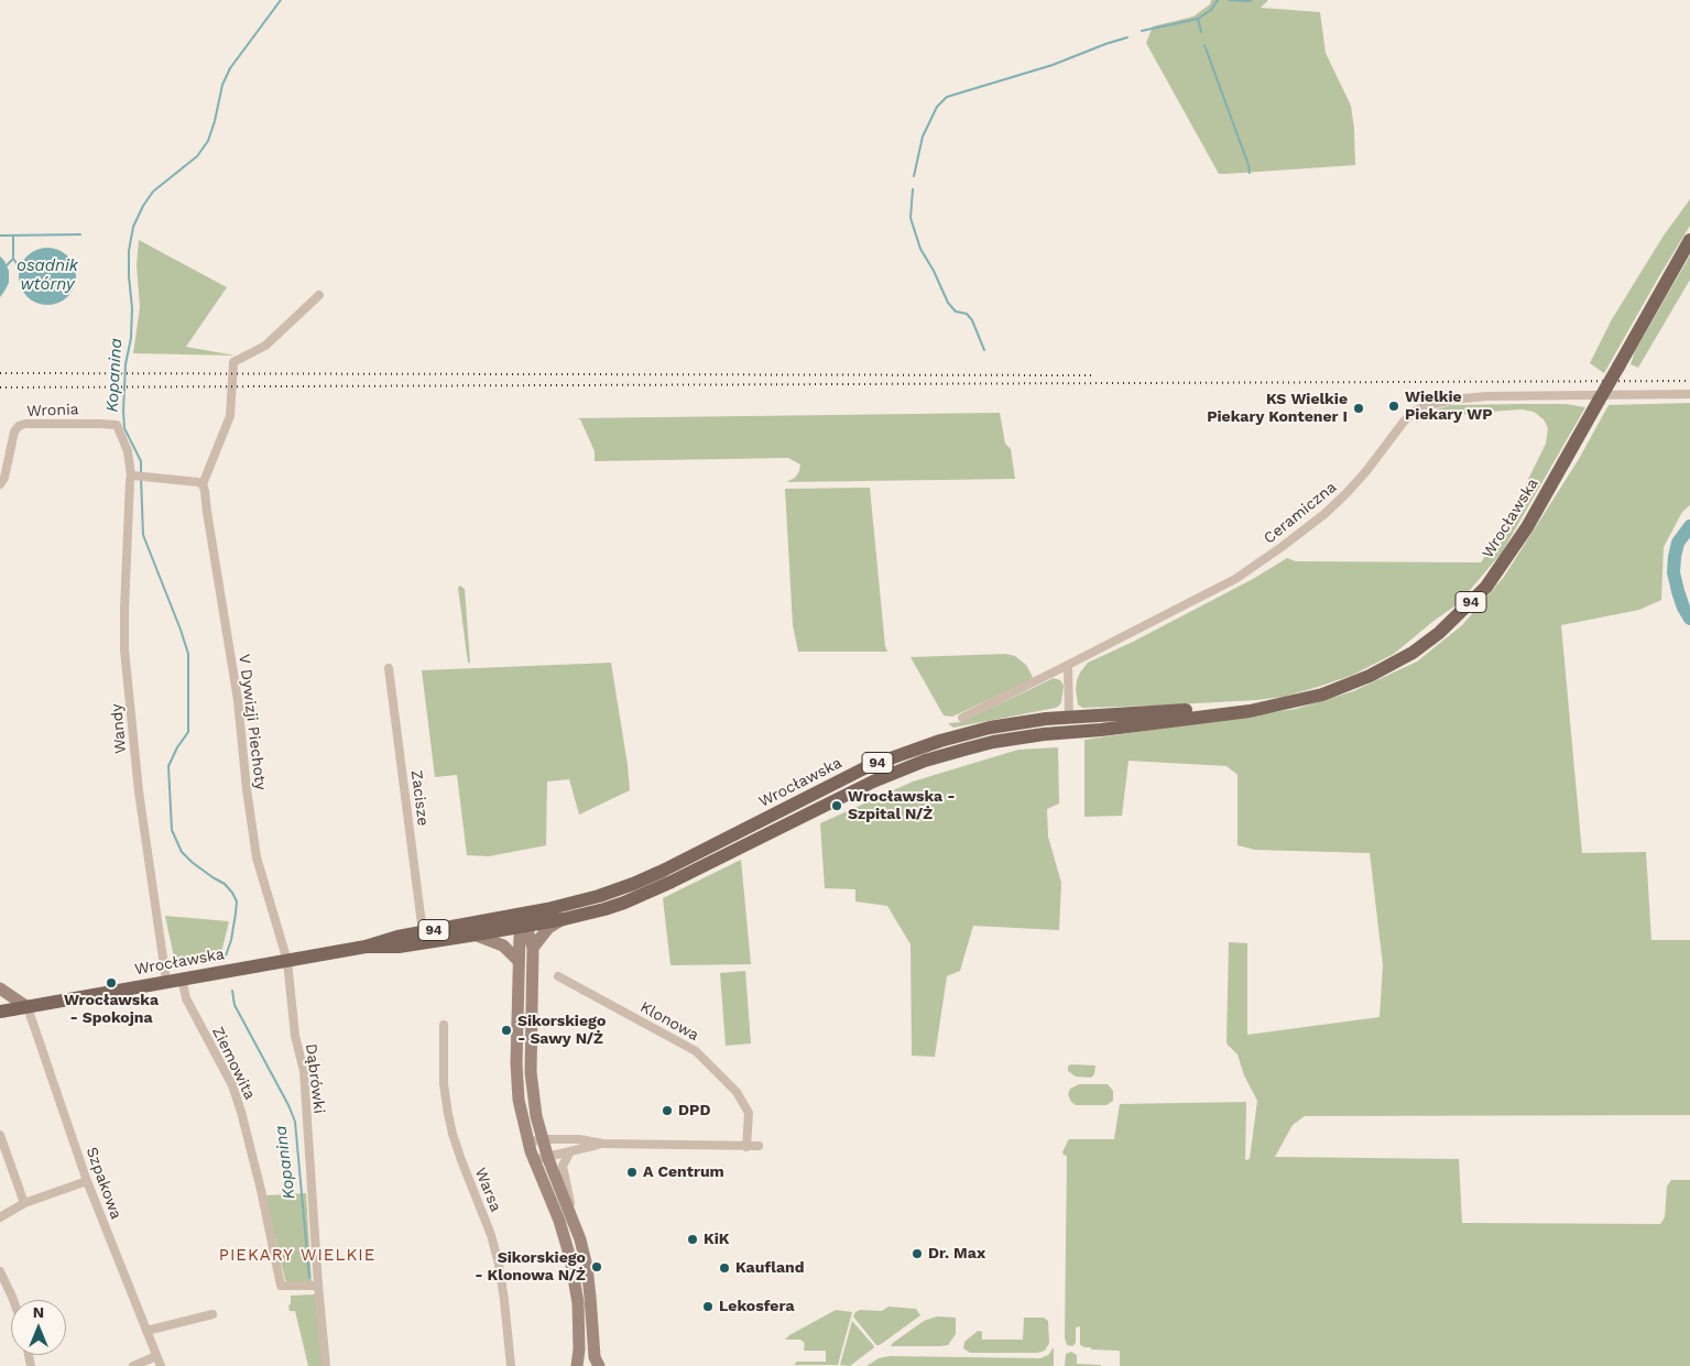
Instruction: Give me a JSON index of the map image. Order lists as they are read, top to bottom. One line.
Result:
{"streets":{"main road":["Wrocławska","94"],"street":["Wronia","Ceramiczna","V Dywizji Piechoty","Wandy","Zacisze","Klonowa","Ziemowita","Dąbrówki","Szpakowa","Warsa"]},"crossings":[["Wronia","Wandy"],["Wrocławska","V Dywizji Piechoty"],["Wrocławska","Wandy"],["Wrocławska","Zacisze"],["Wrocławska","Ziemowita"],["Wrocławska","Dąbrówki"],["Wrocławska","Szpakowa"],["V Dywizji Piechoty","Dąbrówki"],["Ziemowita","Dąbrówki"]],"districts":["PIEKARY WIELKIE"],"water":["osadnik wtórny","Kopanina"],"places":["Wielkie Piekary WP","KS Wielkie Piekary Kontener I","Wrocławska - Szpital N/Ż","Wrocławska - Spokojna","Sikorskiego - Sawy N/Ż","DPD","A Centrum","KiK","Dr. Max","Sikorskiego - Klonowa N/Ż","Kaufland","Lekosfera"],"north":"top"}
